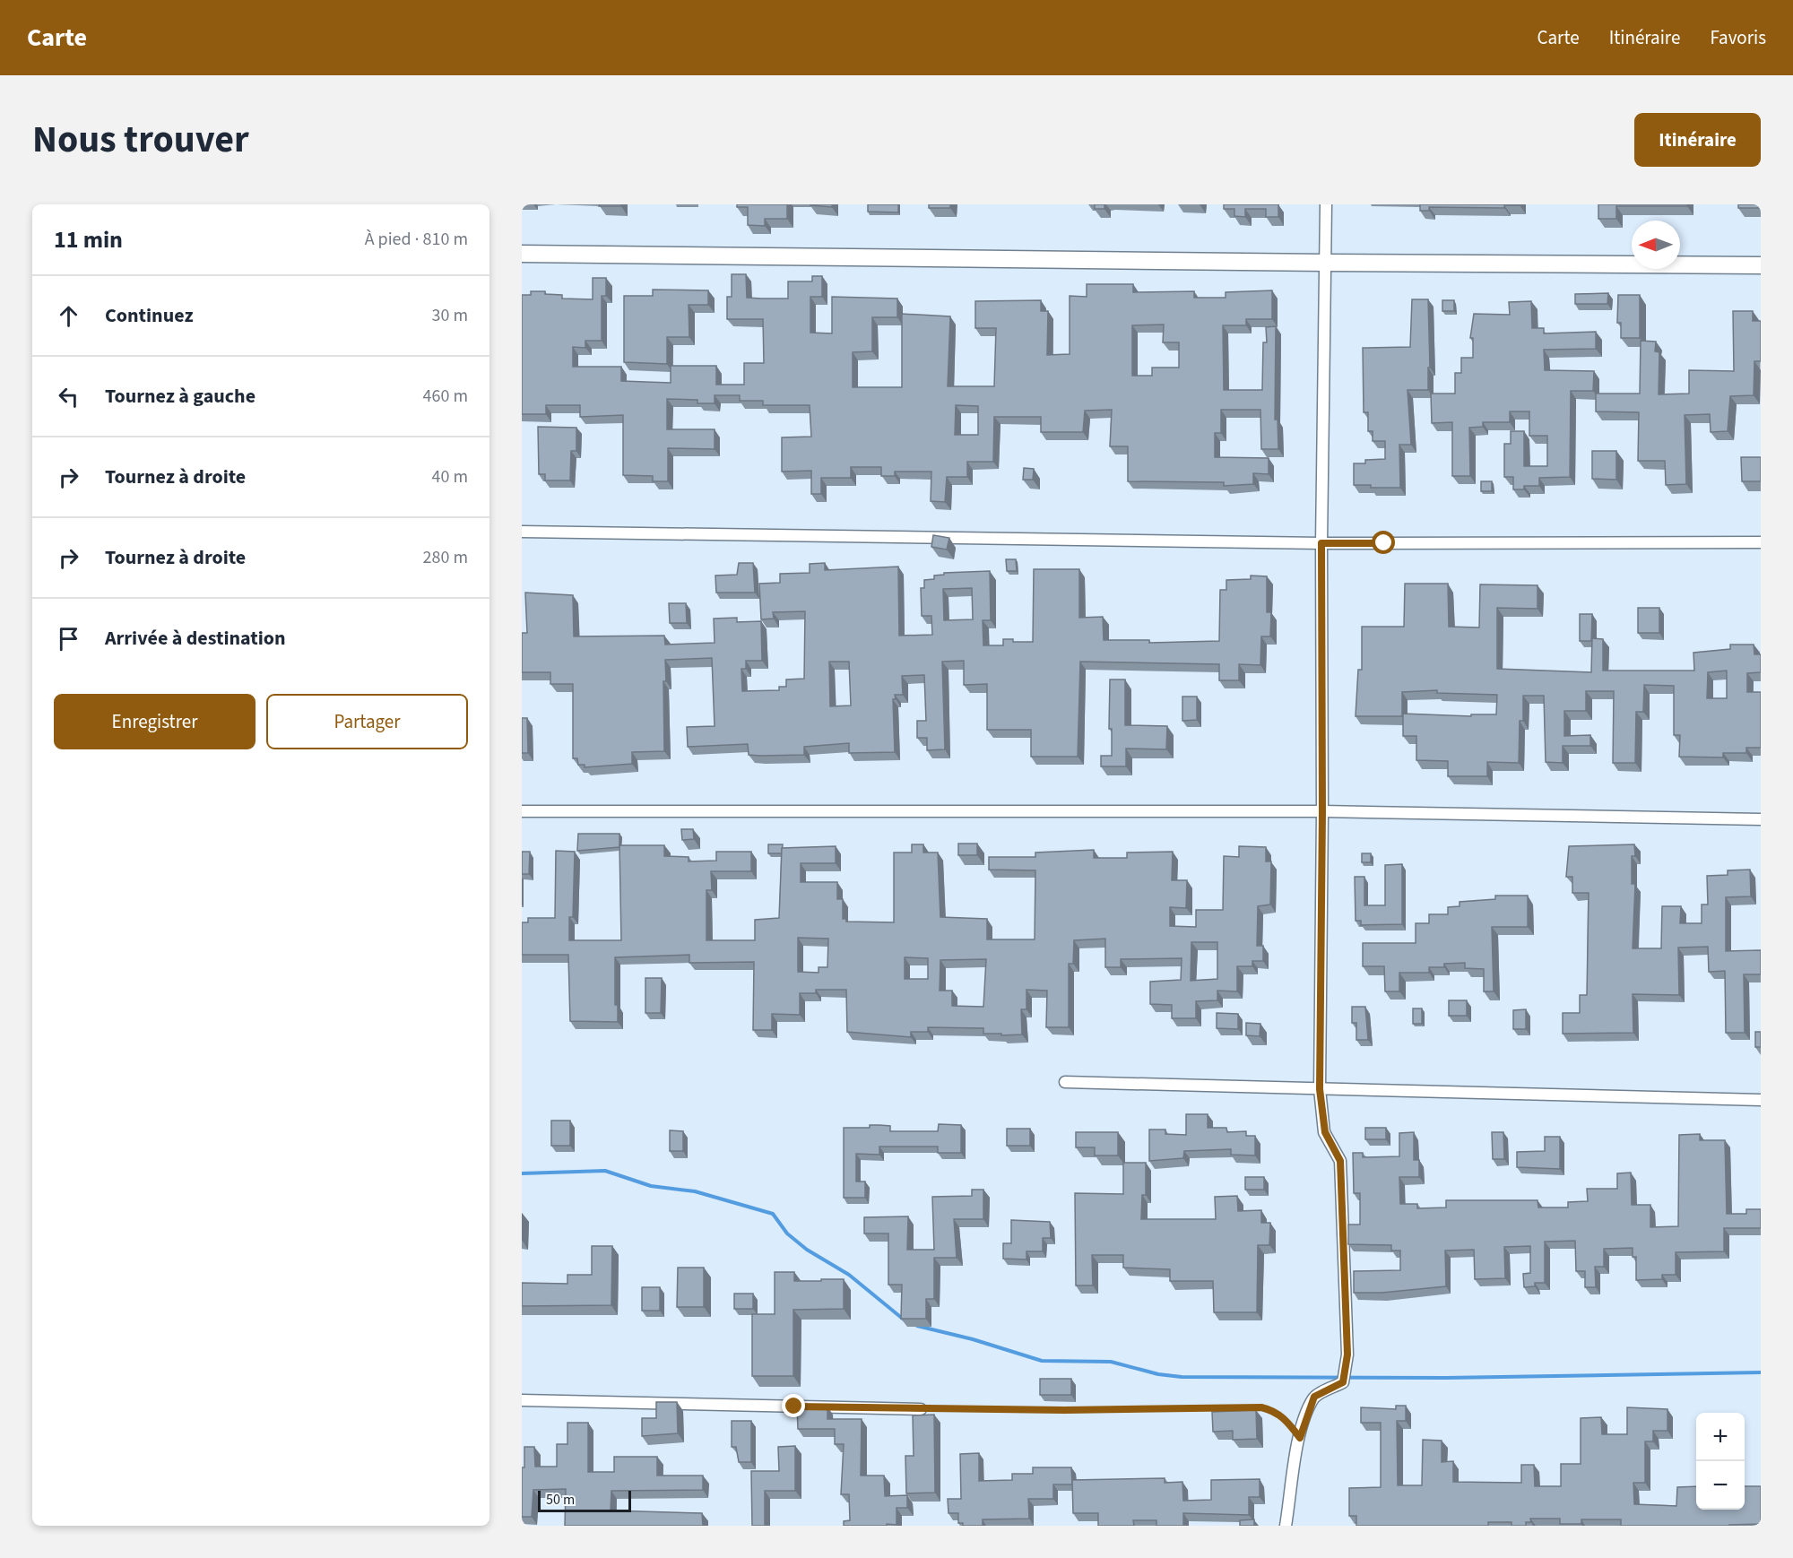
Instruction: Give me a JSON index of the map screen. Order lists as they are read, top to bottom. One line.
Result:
{"scale_bar":"50 m","north":"left","page":{"header":"Carte","nav":["Carte","Itinéraire","Favoris"],"title":"Nous trouver","buttons":["Itinéraire",["Enregistrer","Partager"]],"heading":["11 min","À pied · 810 m"],"list":[["Continuez","30 m"],["Tournez à gauche","460 m"],["Tournez à droite","40 m"],["Tournez à droite","280 m"],"Arrivée à destination"],"map_buttons":["+","−"],"scale":"50 m"}}
